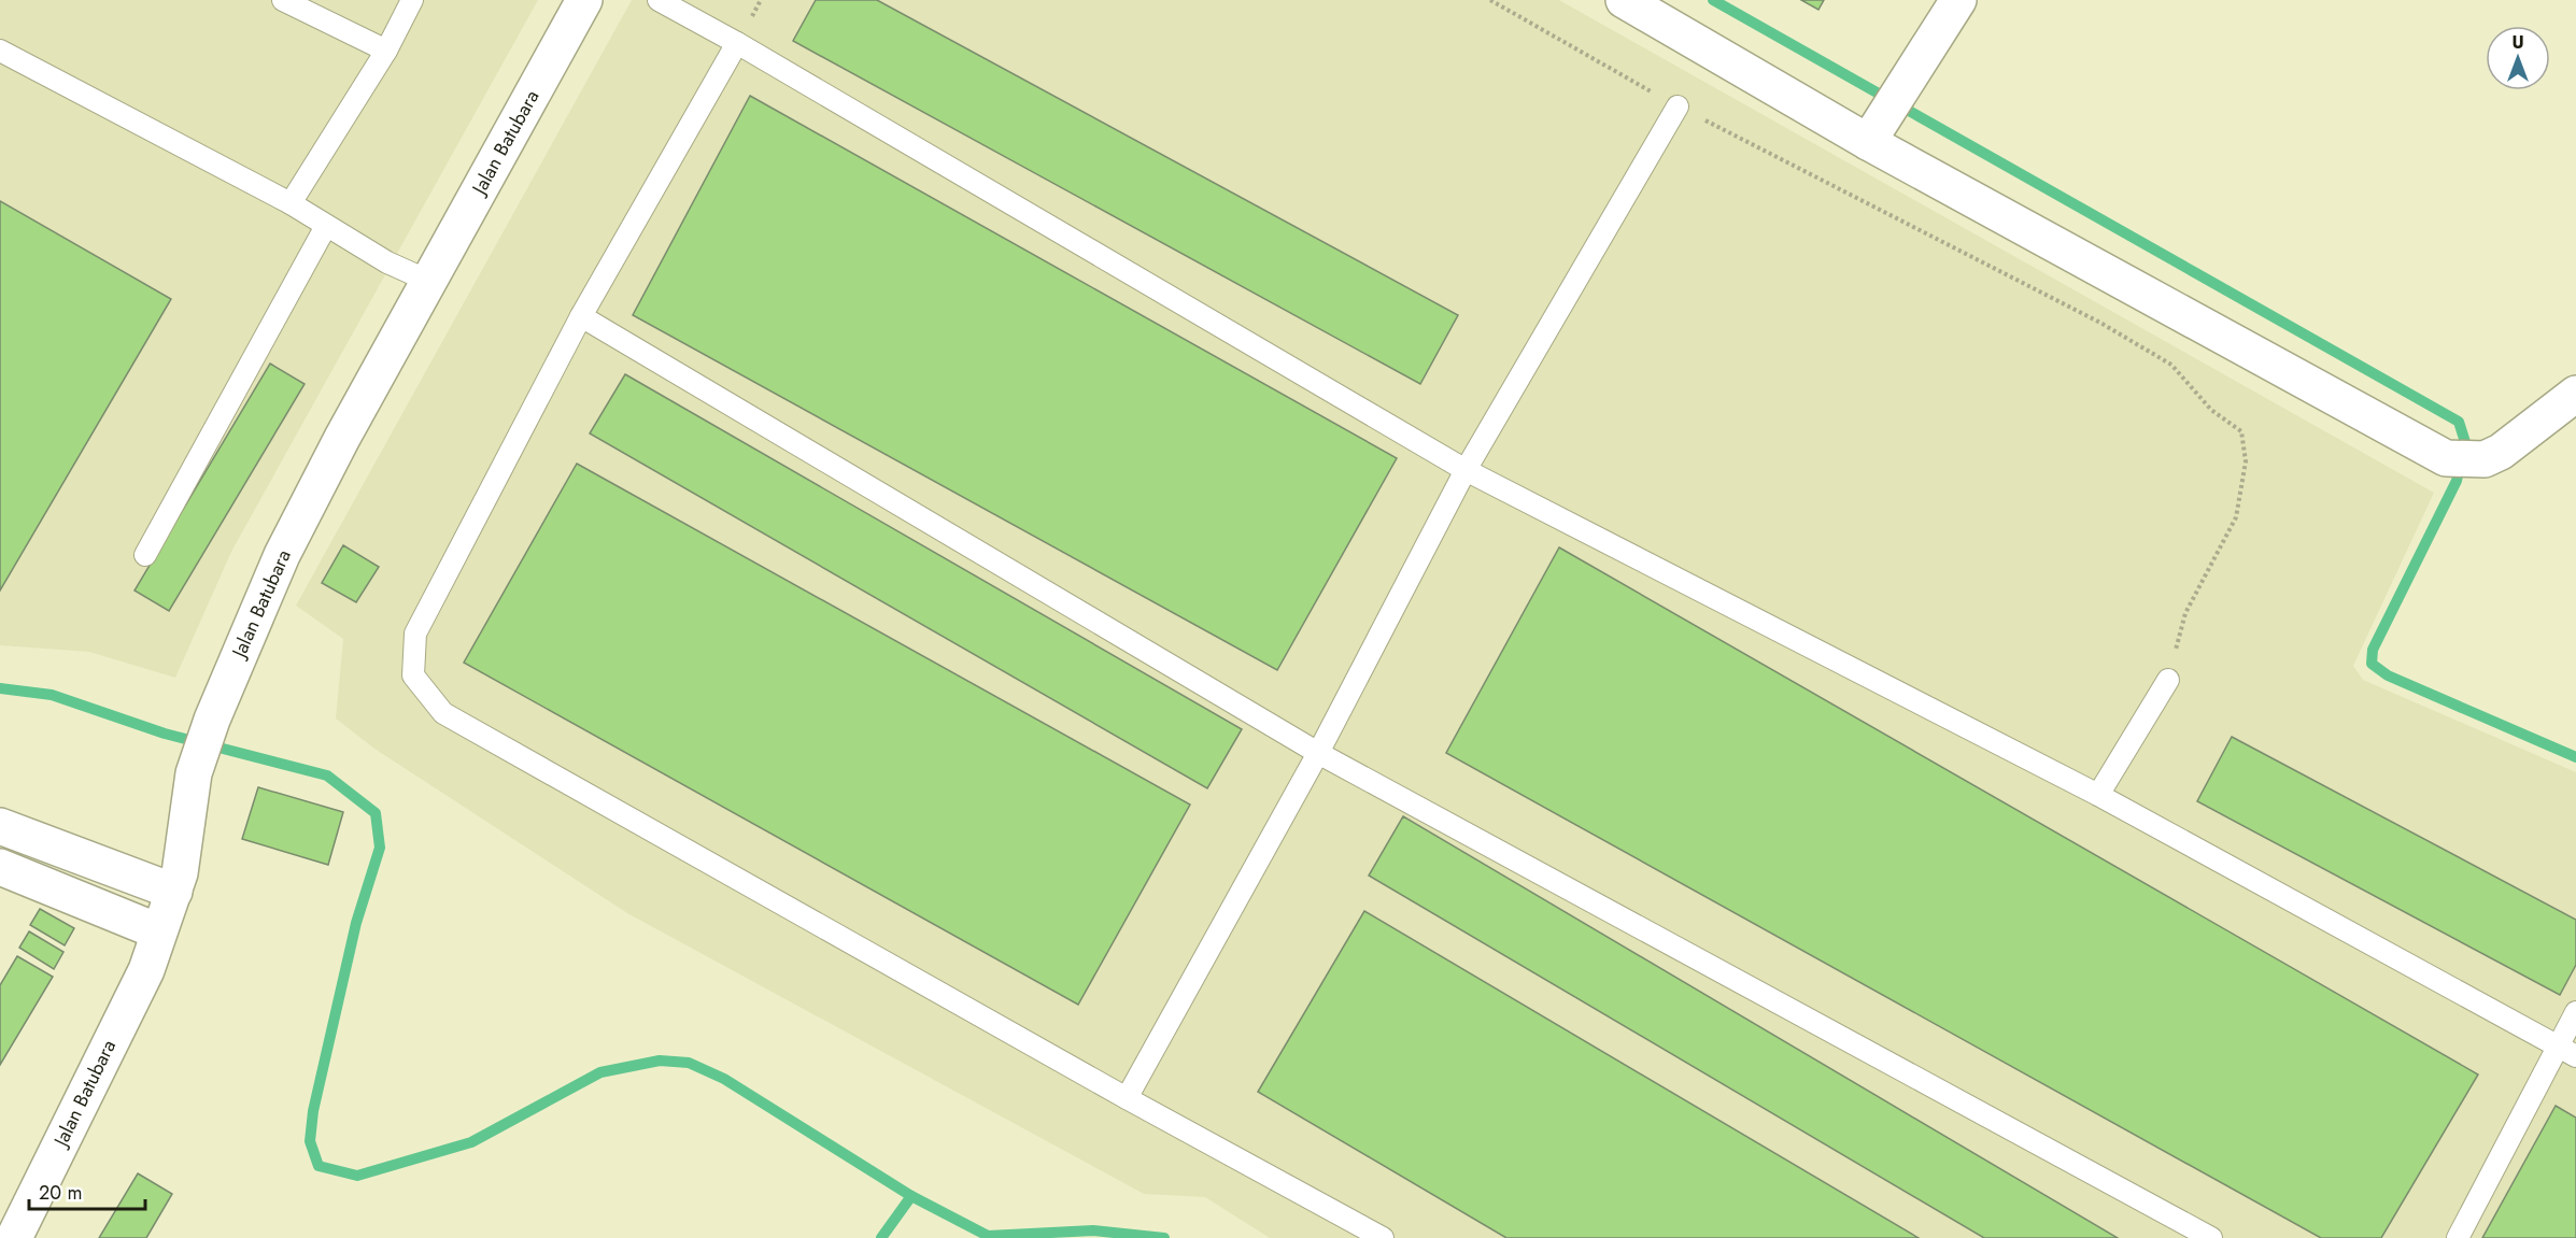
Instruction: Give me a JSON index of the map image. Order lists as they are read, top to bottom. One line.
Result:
{"streets":{"street":["Jalan Batubara"]},"scale_bar":"20 m","north":"top"}
